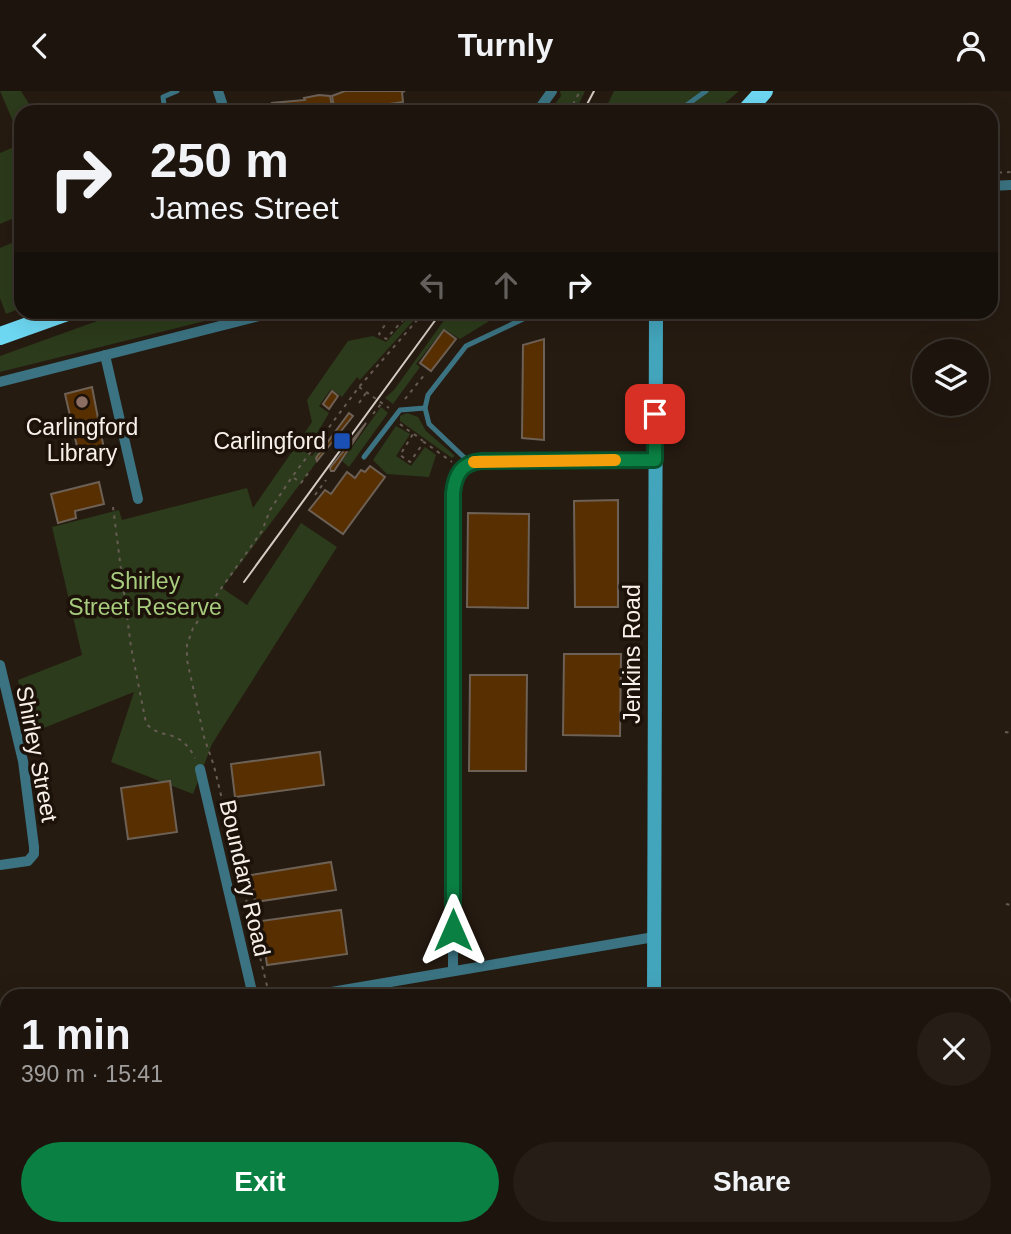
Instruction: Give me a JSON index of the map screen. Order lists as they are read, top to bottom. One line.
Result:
{"streets":{"main road":["Jenkins Road"],"street":["Shirley Street","Boundary Road"]},"parks":["Shirley Street Reserve"],"places":{"other":["Carlingford Library"],"transit":["Carlingford"]},"page":{"header":"Turnly","turn":["250 m","James Street"],"heading":["1 min","390 m · 15:41"],"buttons":["Exit","Share"]}}
